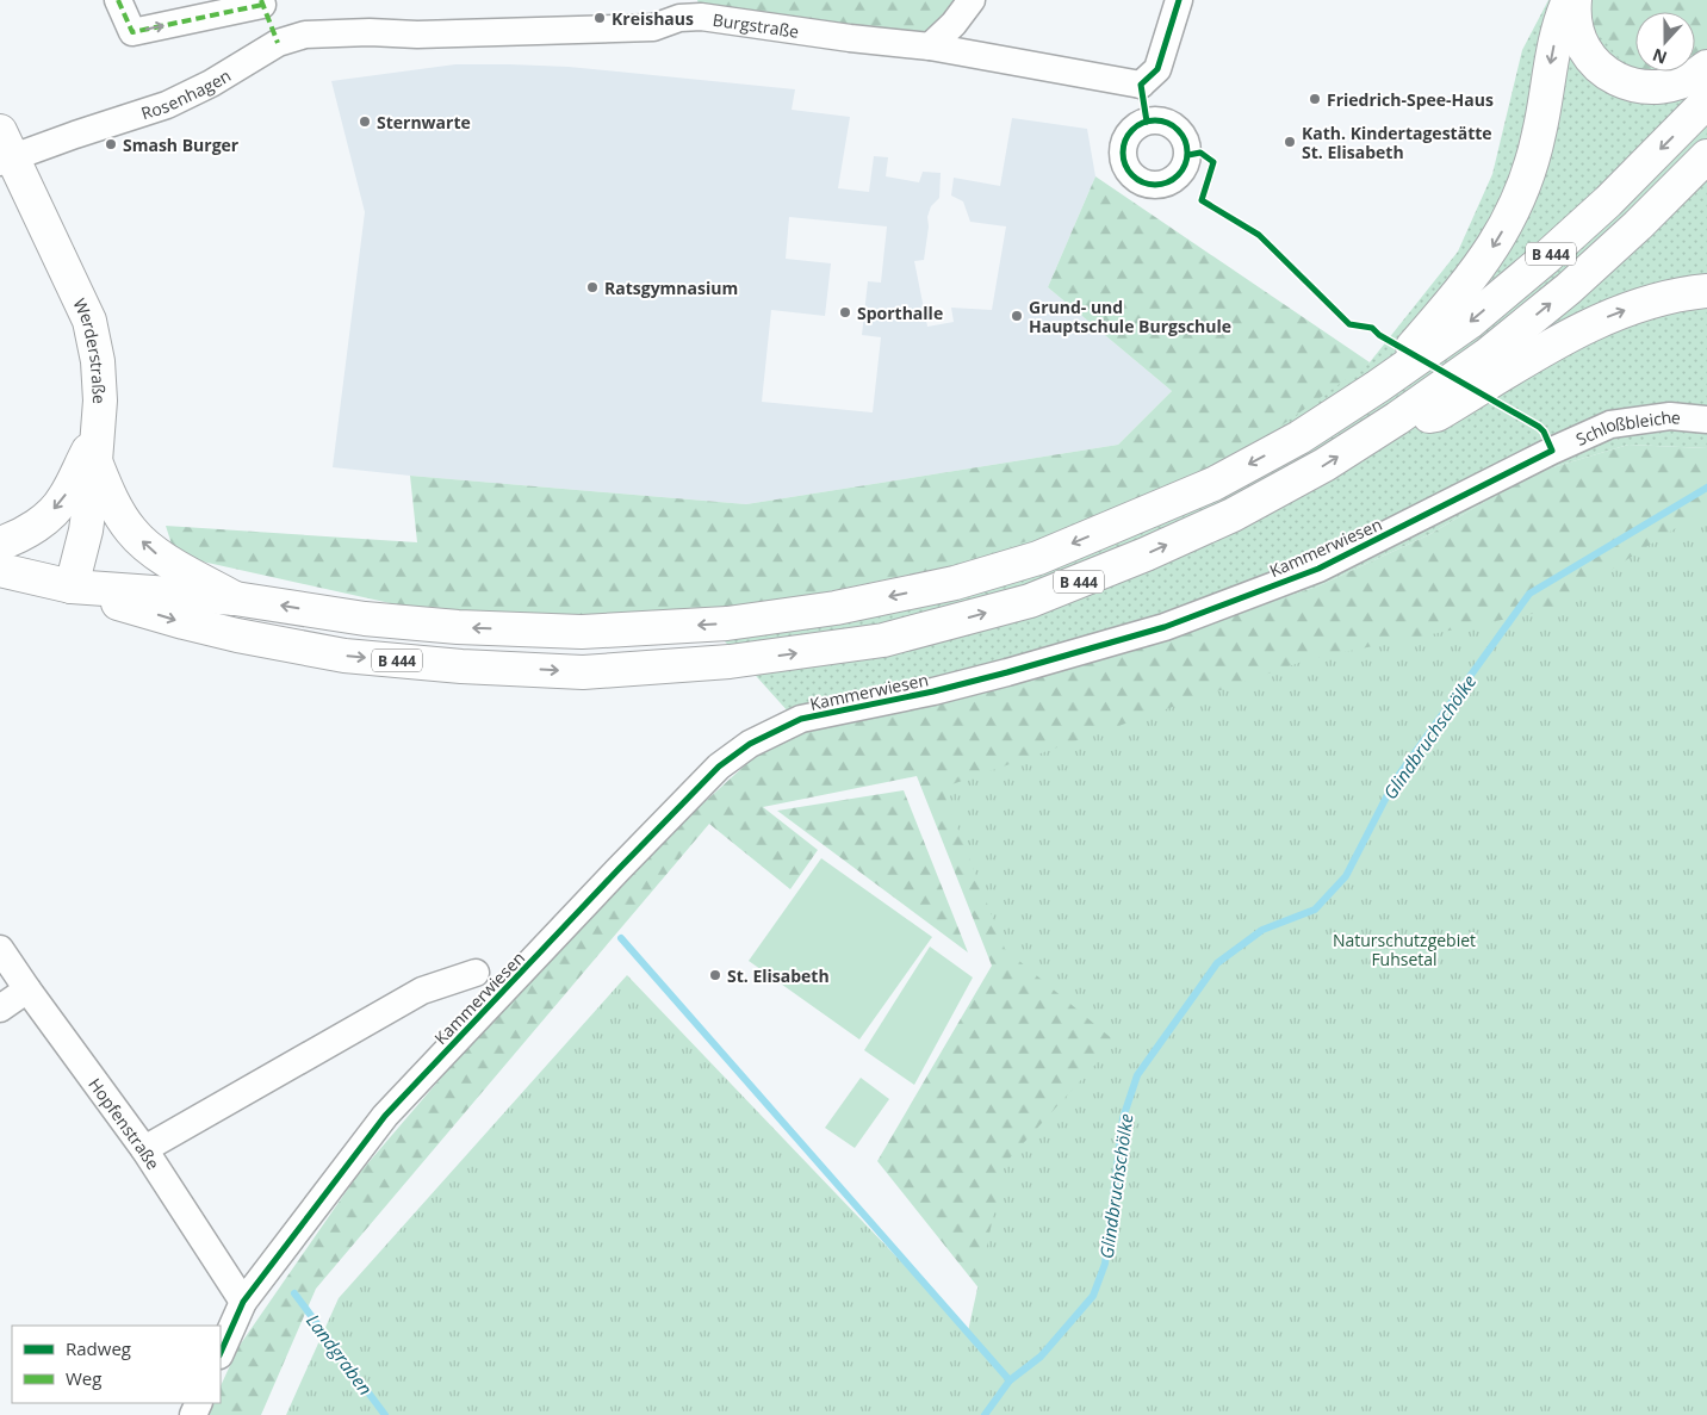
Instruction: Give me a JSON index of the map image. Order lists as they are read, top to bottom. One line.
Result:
{"streets":{"main road":["B 444","Werderstraße"],"street":["Burgstraße","Rosenhagen","Schloßbleiche","Kammerwiesen","Hopfenstraße"]},"crossings":[["Burgstraße","Rosenhagen"],["Rosenhagen","Werderstraße"],["B 444","Werderstraße"],["Schloßbleiche","Kammerwiesen"],["Kammerwiesen","Hopfenstraße"]],"water":["Glindbruchschölke","Landgraben"],"parks":["Naturschutzgebiet Fuhsetal"],"places":["Kreishaus","Friedrich-Spee-Haus","Sternwarte","Kath. Kindertagestätte St. Elisabeth","Smash Burger","Ratsgymnasium","Sporthalle","Grund- und Hauptschule Burgschule","St. Elisabeth"],"legend":["Radweg","Weg"],"north":"bottom"}
